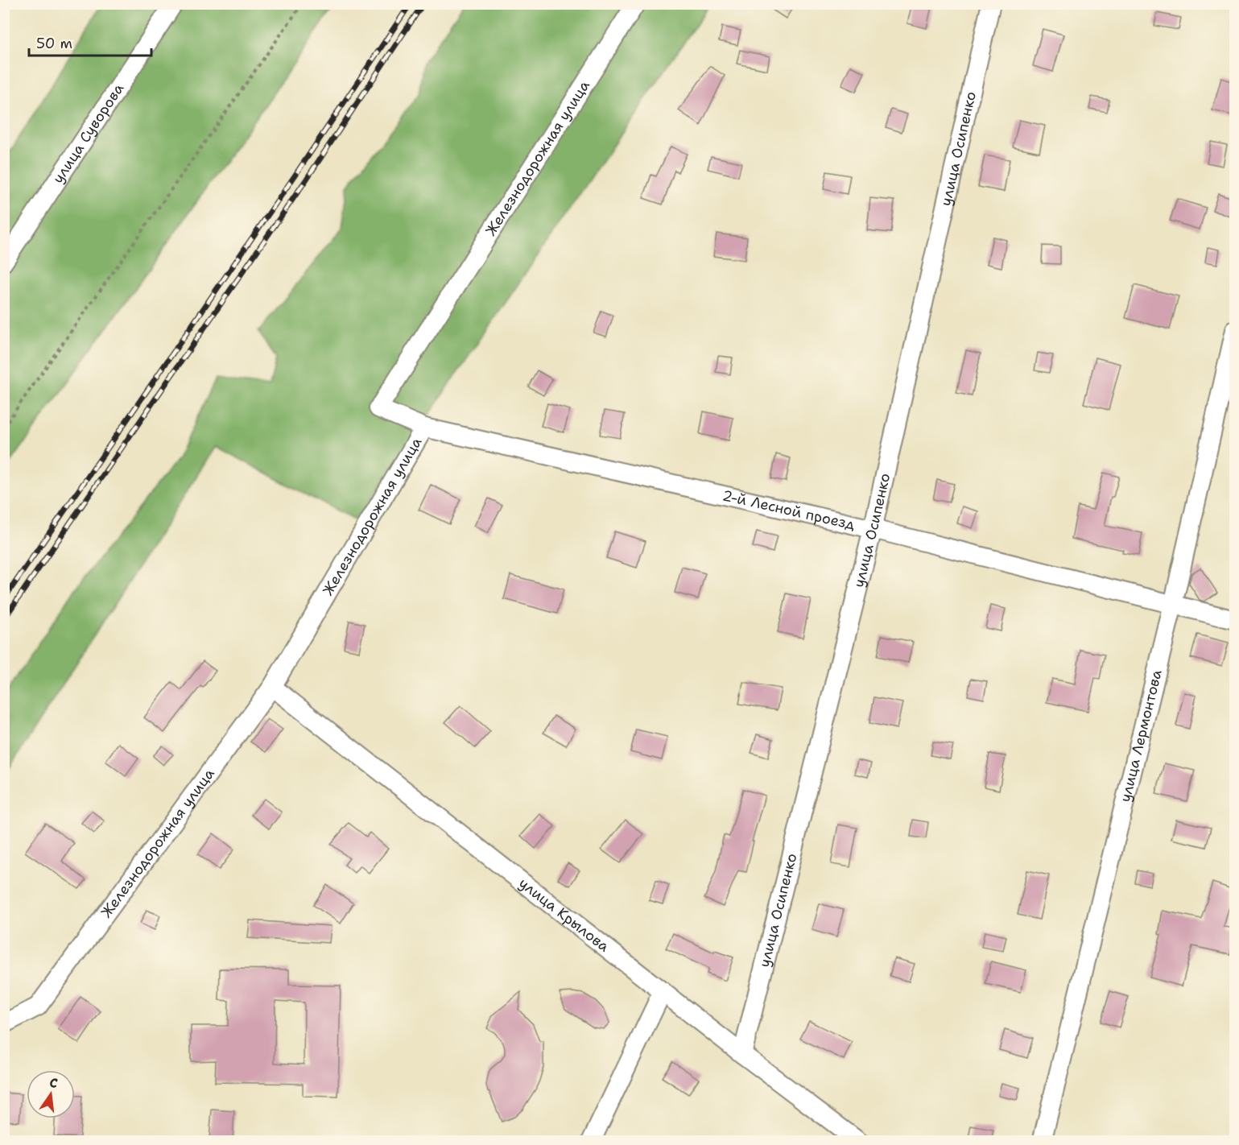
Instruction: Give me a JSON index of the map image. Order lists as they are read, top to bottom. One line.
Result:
{"streets":{"street":["улица Суворова","улица Осипенко","Железнодорожная улица","2-й Лесной проезд","улица Лермонтова","улица Крылова"]},"crossings":[["улица Осипенко","2-й Лесной проезд"],["улица Осипенко","улица Крылова"],["Железнодорожная улица","2-й Лесной проезд"],["Железнодорожная улица","улица Крылова"],["2-й Лесной проезд","улица Лермонтова"]],"scale_bar":"50 m","north":"top"}
